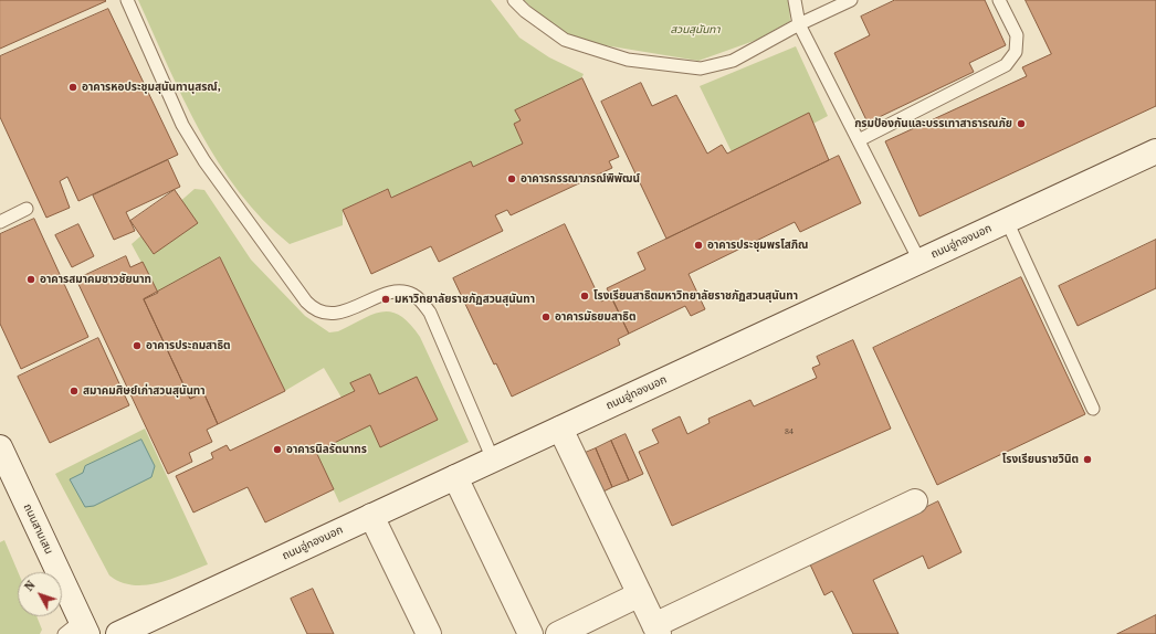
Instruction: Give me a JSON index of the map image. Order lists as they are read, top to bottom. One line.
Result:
{"streets":{"street":["ถนนอู่ทองนอก","ถนนสามเสน"]},"parks":["สวนสุนันทา"],"places":["อาคารหอประชุมสุนันทานุสรณ์,","กรมป้องกันและบรรเทาสาธารณภัย","อาคารกรรณาภรณ์พิพัฒน์","อาคารประชุมพรโสภิณ","อาคารสมาคมชาวชัยนาท","โรงเรียนสาธิตมหาวิทยาลัยราชภัฏสวนสุนันทา","มหาวิทยาลัยราชภัฏสวนสุนันทา","อาคารมัธยมสาธิต","อาคารประถมสาธิต","สมาคมศิษย์เก่าสวนสุนันทา","อาคารนิลรัตนาทร","โรงเรียนราชวินิต"],"house_numbers":["84"],"north":"top left"}
